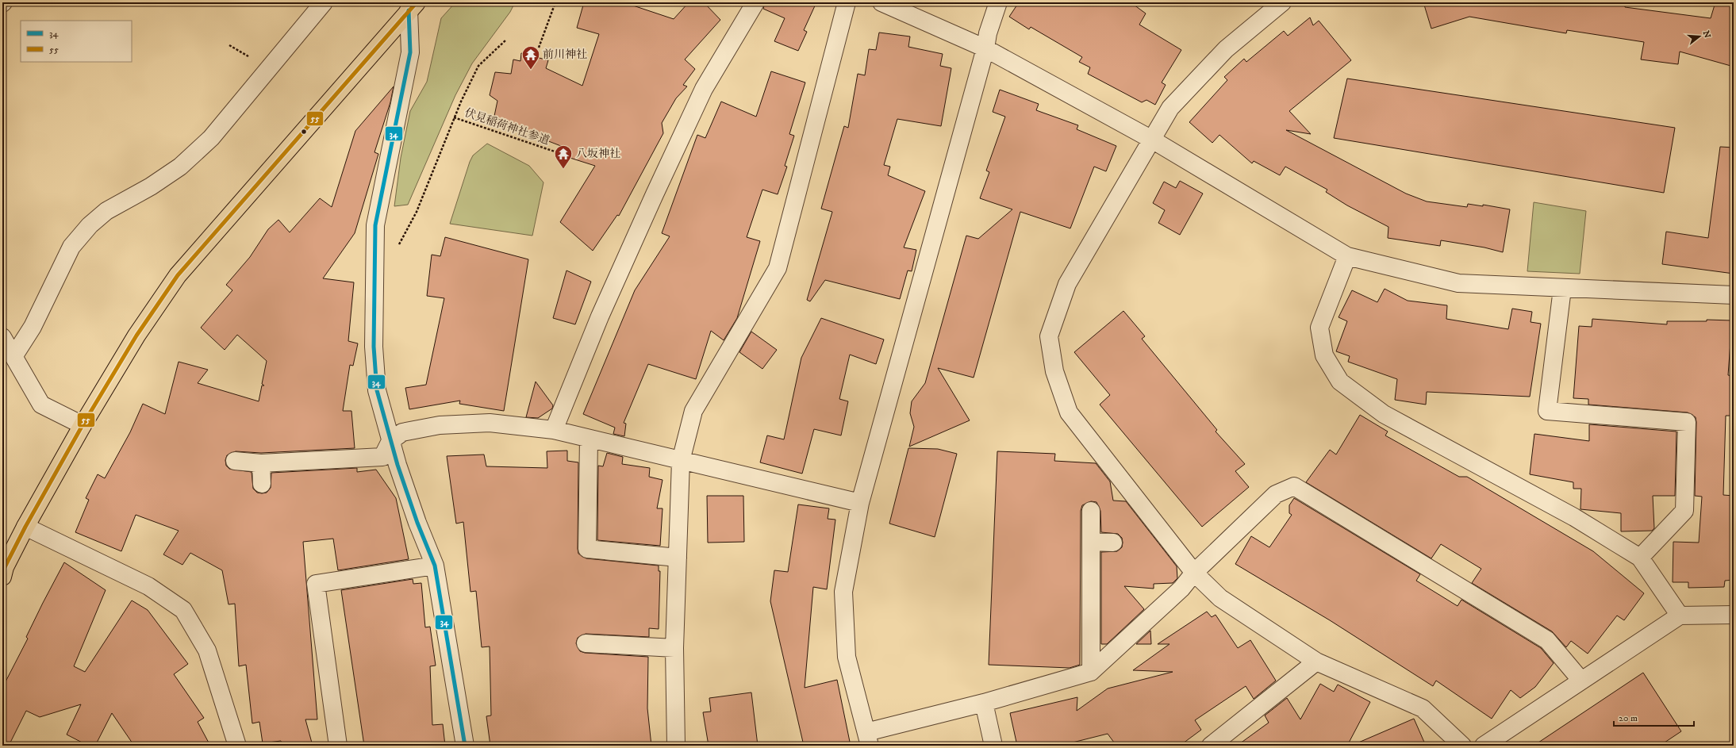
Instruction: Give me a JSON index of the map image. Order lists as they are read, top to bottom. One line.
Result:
{"streets":{"path":["伏見稲荷神社参道"]},"places":{"temple":["前川神社","八坂神社"]},"lines":["transit line 55","transit line 34"],"legend":["34","55"],"scale_bar":"20 m","north":"right"}
